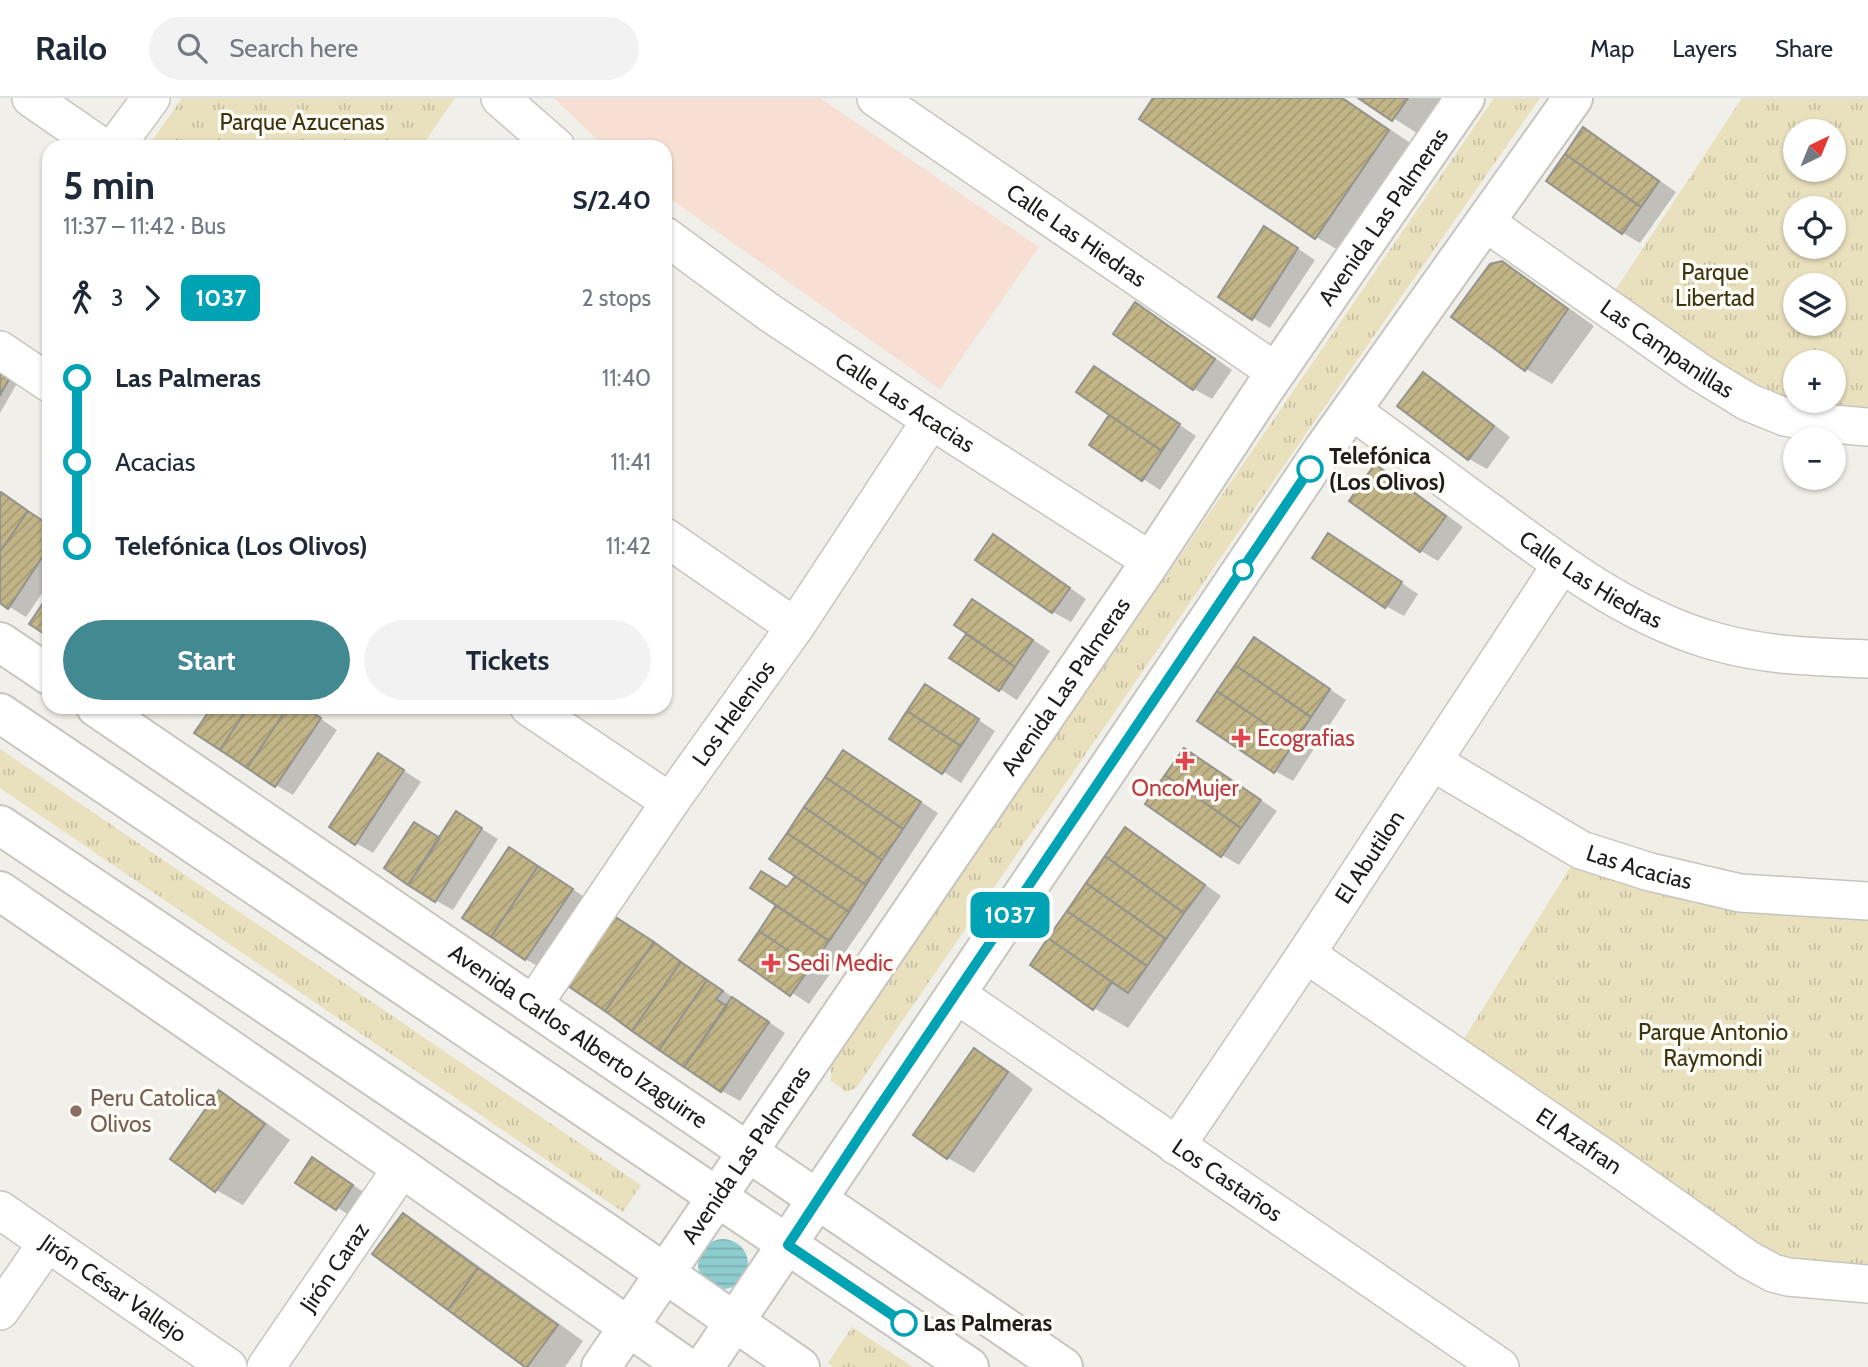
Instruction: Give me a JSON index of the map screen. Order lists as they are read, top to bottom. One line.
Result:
{"streets":{"main road":["Avenida Las Palmeras","Avenida Carlos Alberto Izaguirre"],"street":["Calle Las Hiedras","Las Campanillas","Calle Las Acacias","Los Helenios","El Abutilon","Las Acacias","El Azafran","Los Castaños","Jirón Caraz","Jirón César Vallejo"]},"crossings":[["Avenida Las Palmeras","Calle Las Hiedras"],["Avenida Las Palmeras","Calle Las Acacias"],["Avenida Las Palmeras","Avenida Carlos Alberto Izaguirre"],["Calle Las Hiedras","El Abutilon"],["Calle Las Acacias","Los Helenios"],["Los Helenios","Avenida Carlos Alberto Izaguirre"],["El Abutilon","Las Acacias"],["El Abutilon","El Azafran"],["El Abutilon","Los Castaños"]],"parks":["Parque Azucenas","Parque Libertad","Parque Antonio Raymondi"],"places":{"other":["Telefónica (Los Olivos)","Peru Catolica Olivos","Las Palmeras"],"health":["Ecografias","OncoMujer","Sedi Medic"]},"lines":["bus line 1037"],"north":"top right","page":{"header":"Railo","search":"Search here","nav":["Map","Layers","Share"],"on_map":"1037","map_buttons":["+","−"],"heading":["5 min","11:37 – 11:42 · Bus","S/2.40"],"legs":["3","1037","2 stops"],"list":[{"name":"Las Palmeras","value":"11:40"},{"name":"Acacias","value":"11:41"},{"name":"Telefónica (Los Olivos)","value":"11:42"}],"buttons":["Start","Tickets"]}}
